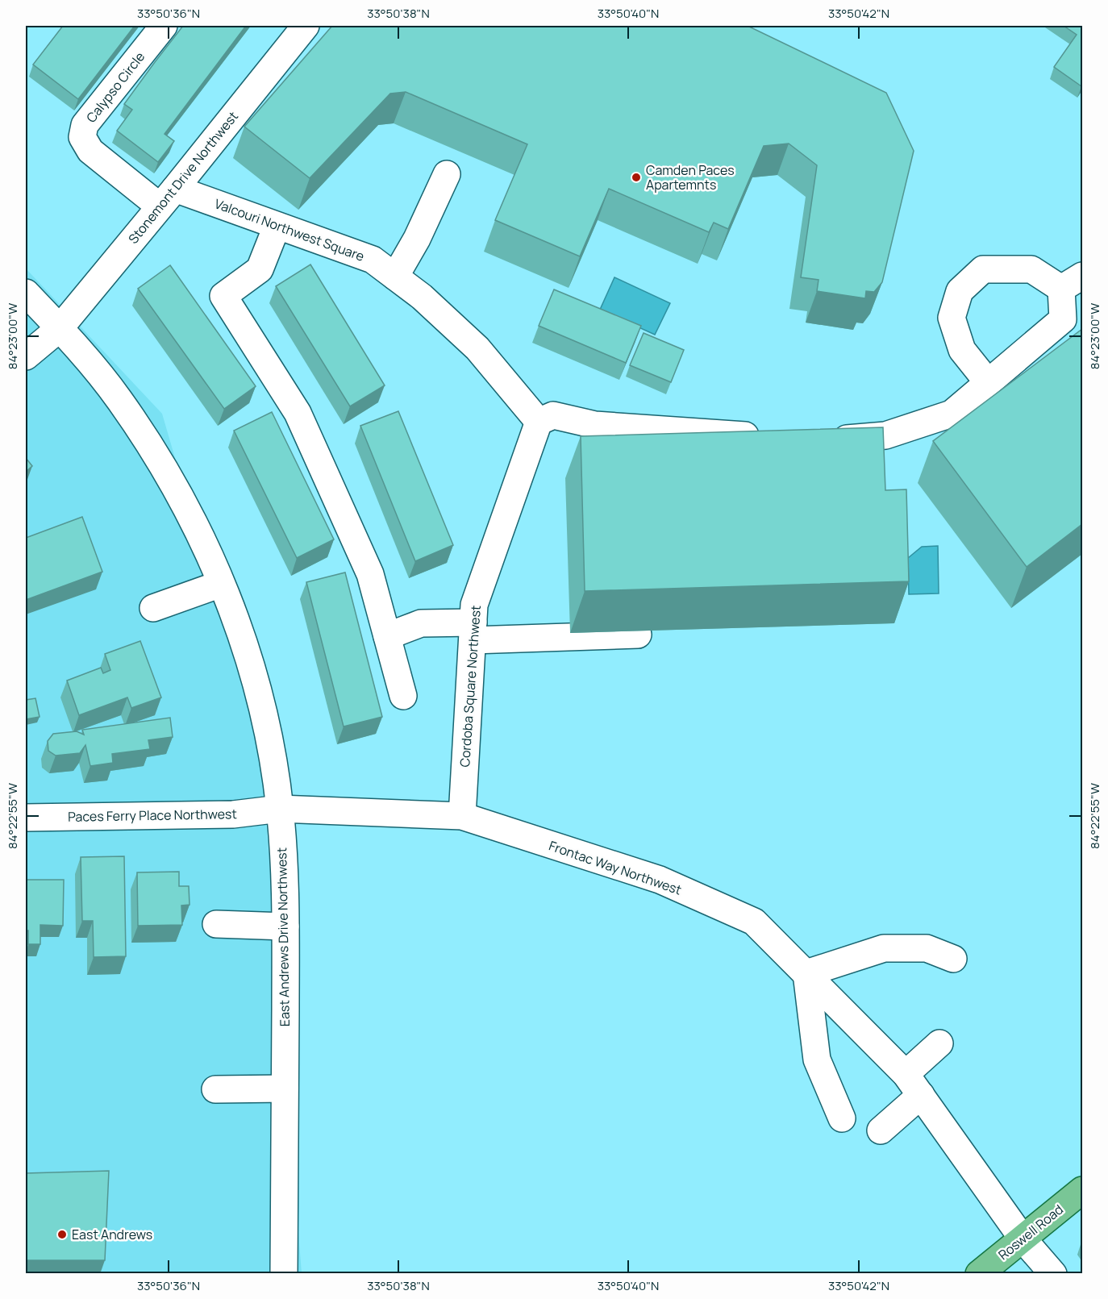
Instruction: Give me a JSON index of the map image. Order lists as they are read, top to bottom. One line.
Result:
{"streets":{"main road":["Roswell Road"],"street":["Calypso Circle","Stonemont Drive Northwest","Valcouri Northwest Square","Cordoba Square Northwest","Paces Ferry Place Northwest","Frontac Way Northwest","East Andrews Drive Northwest"]},"crossings":[["Calypso Circle","Stonemont Drive Northwest"],["Calypso Circle","Valcouri Northwest Square"],["Stonemont Drive Northwest","Valcouri Northwest Square"],["Stonemont Drive Northwest","East Andrews Drive Northwest"],["Valcouri Northwest Square","Cordoba Square Northwest"],["Cordoba Square Northwest","Paces Ferry Place Northwest"],["Cordoba Square Northwest","Frontac Way Northwest"],["Paces Ferry Place Northwest","Frontac Way Northwest"],["Paces Ferry Place Northwest","East Andrews Drive Northwest"],["Frontac Way Northwest","Roswell Road"]],"places":["Camden Paces Apartemnts","East Andrews"],"coordinates":["33°50'36\"N","33°50'38\"N","33°50'40\"N","33°50'42\"N","84°23'00\"W","84°22'55\"W"]}
